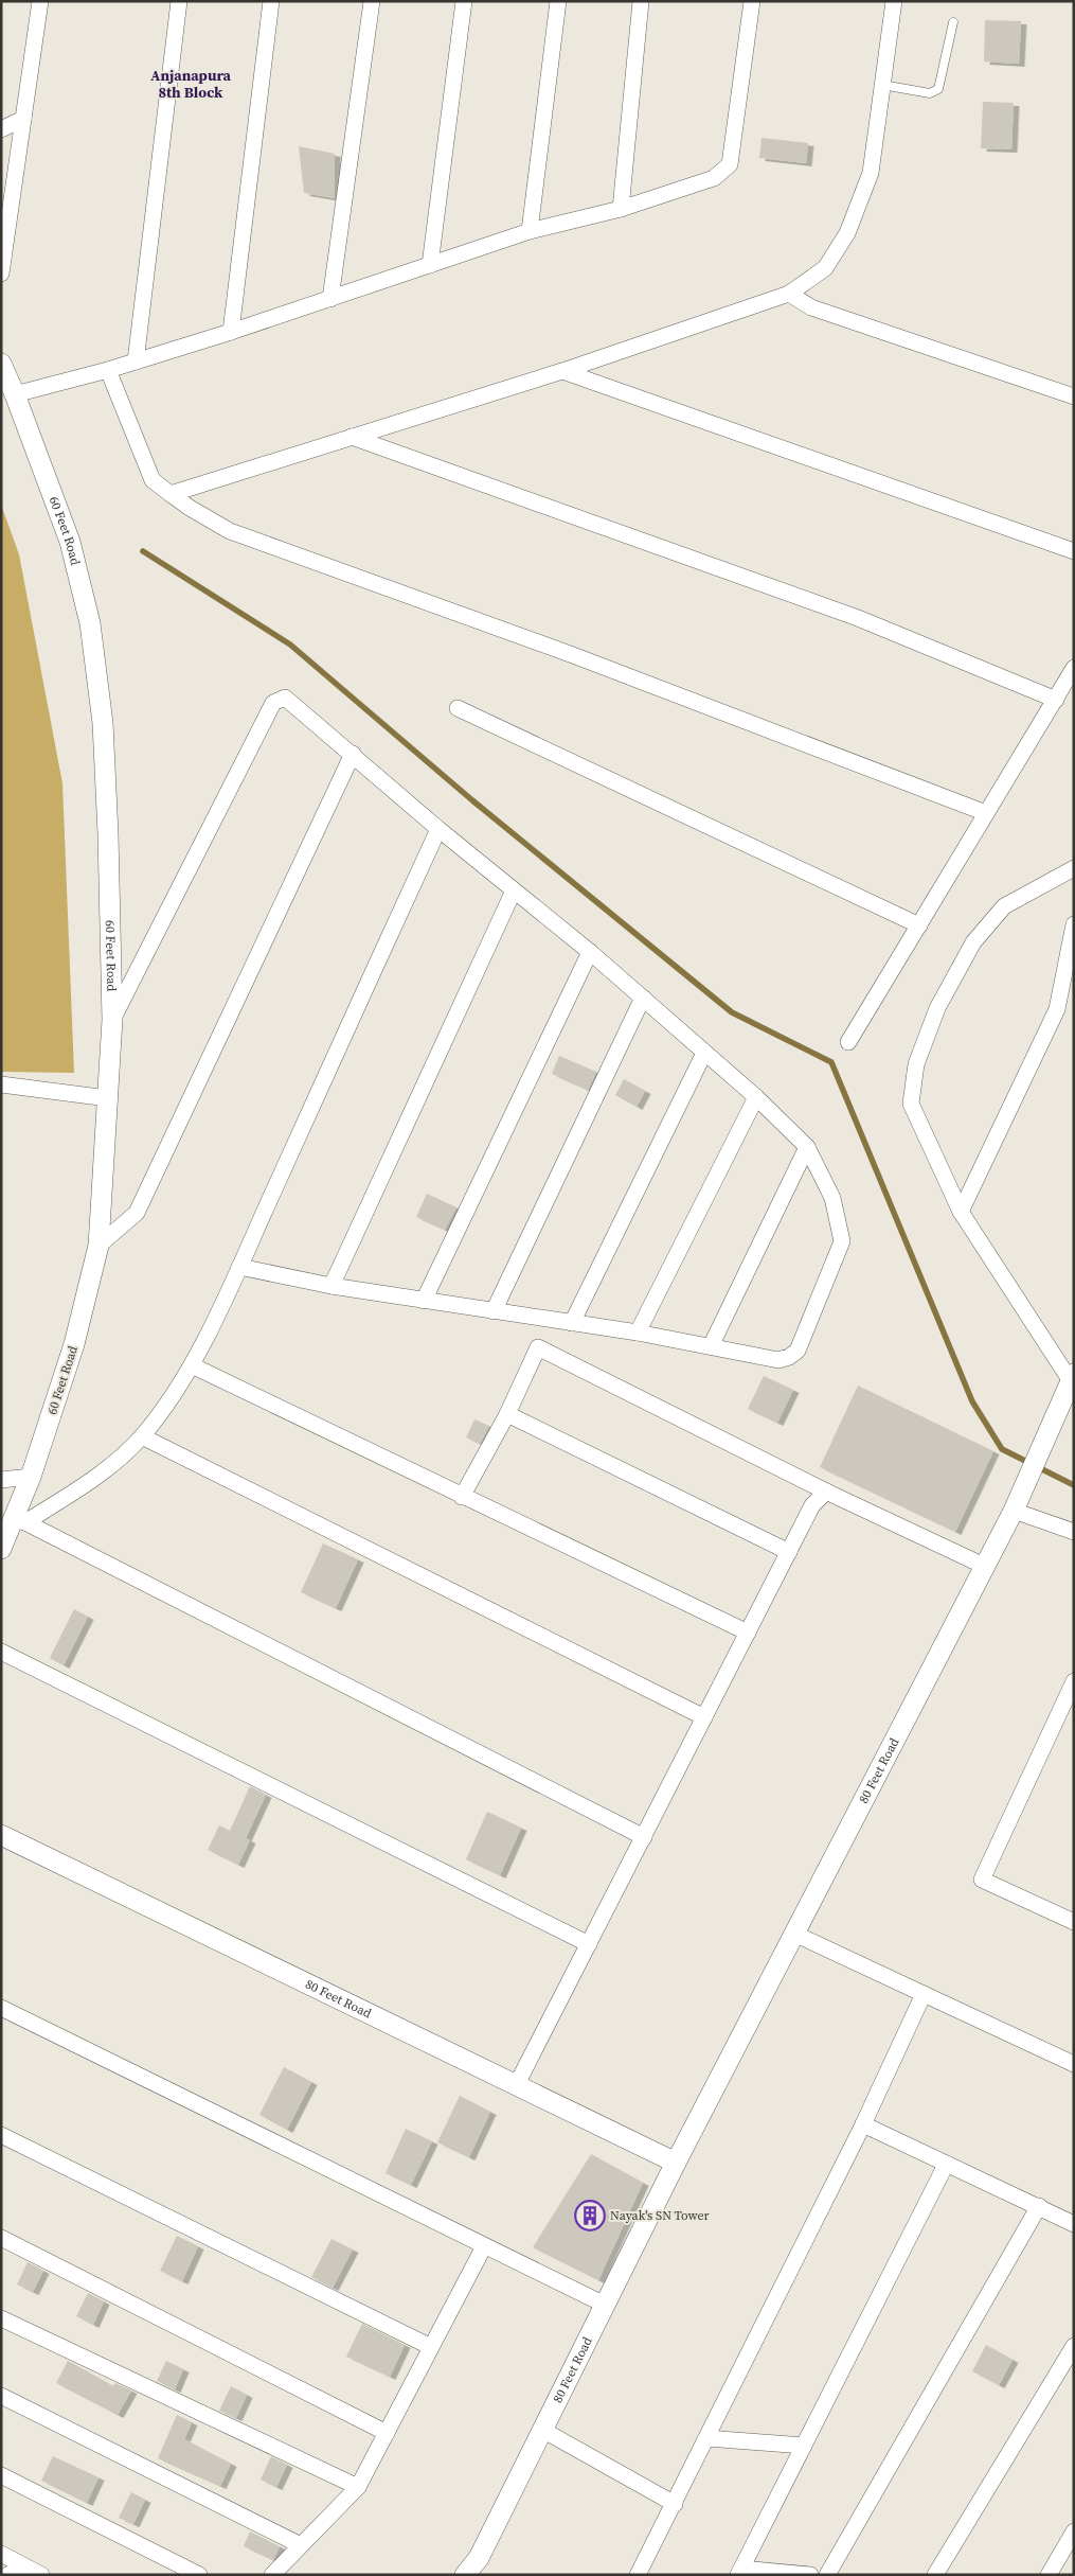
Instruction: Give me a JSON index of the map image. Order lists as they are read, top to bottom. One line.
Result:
{"streets":{"street":["60 Feet Road","80 Feet Road"]},"districts":["Anjanapura 8th Block"],"places":{"building":["Nayak's SN Tower"]}}
